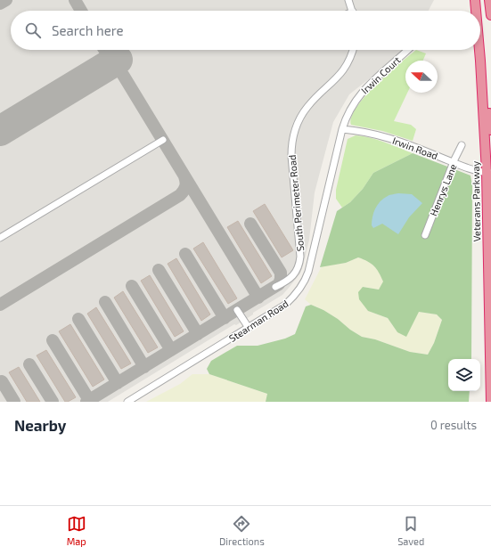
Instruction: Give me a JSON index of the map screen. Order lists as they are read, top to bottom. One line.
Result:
{"streets":{"highway":["Veterans Parkway"],"street":["Irwin Court","Irwin Road","Henrys Lane","South Perimeter Road","Stearman Road"]},"crossings":[["Irwin Court","Irwin Road"],["Irwin Court","Stearman Road"],["Irwin Road","Henrys Lane"],["Irwin Road","Veterans Parkway"],["Irwin Road","Stearman Road"]],"north":"left","page":{"search":"Search here","heading":["Nearby","0 results"],"nav":["Map","Directions","Saved"]}}
